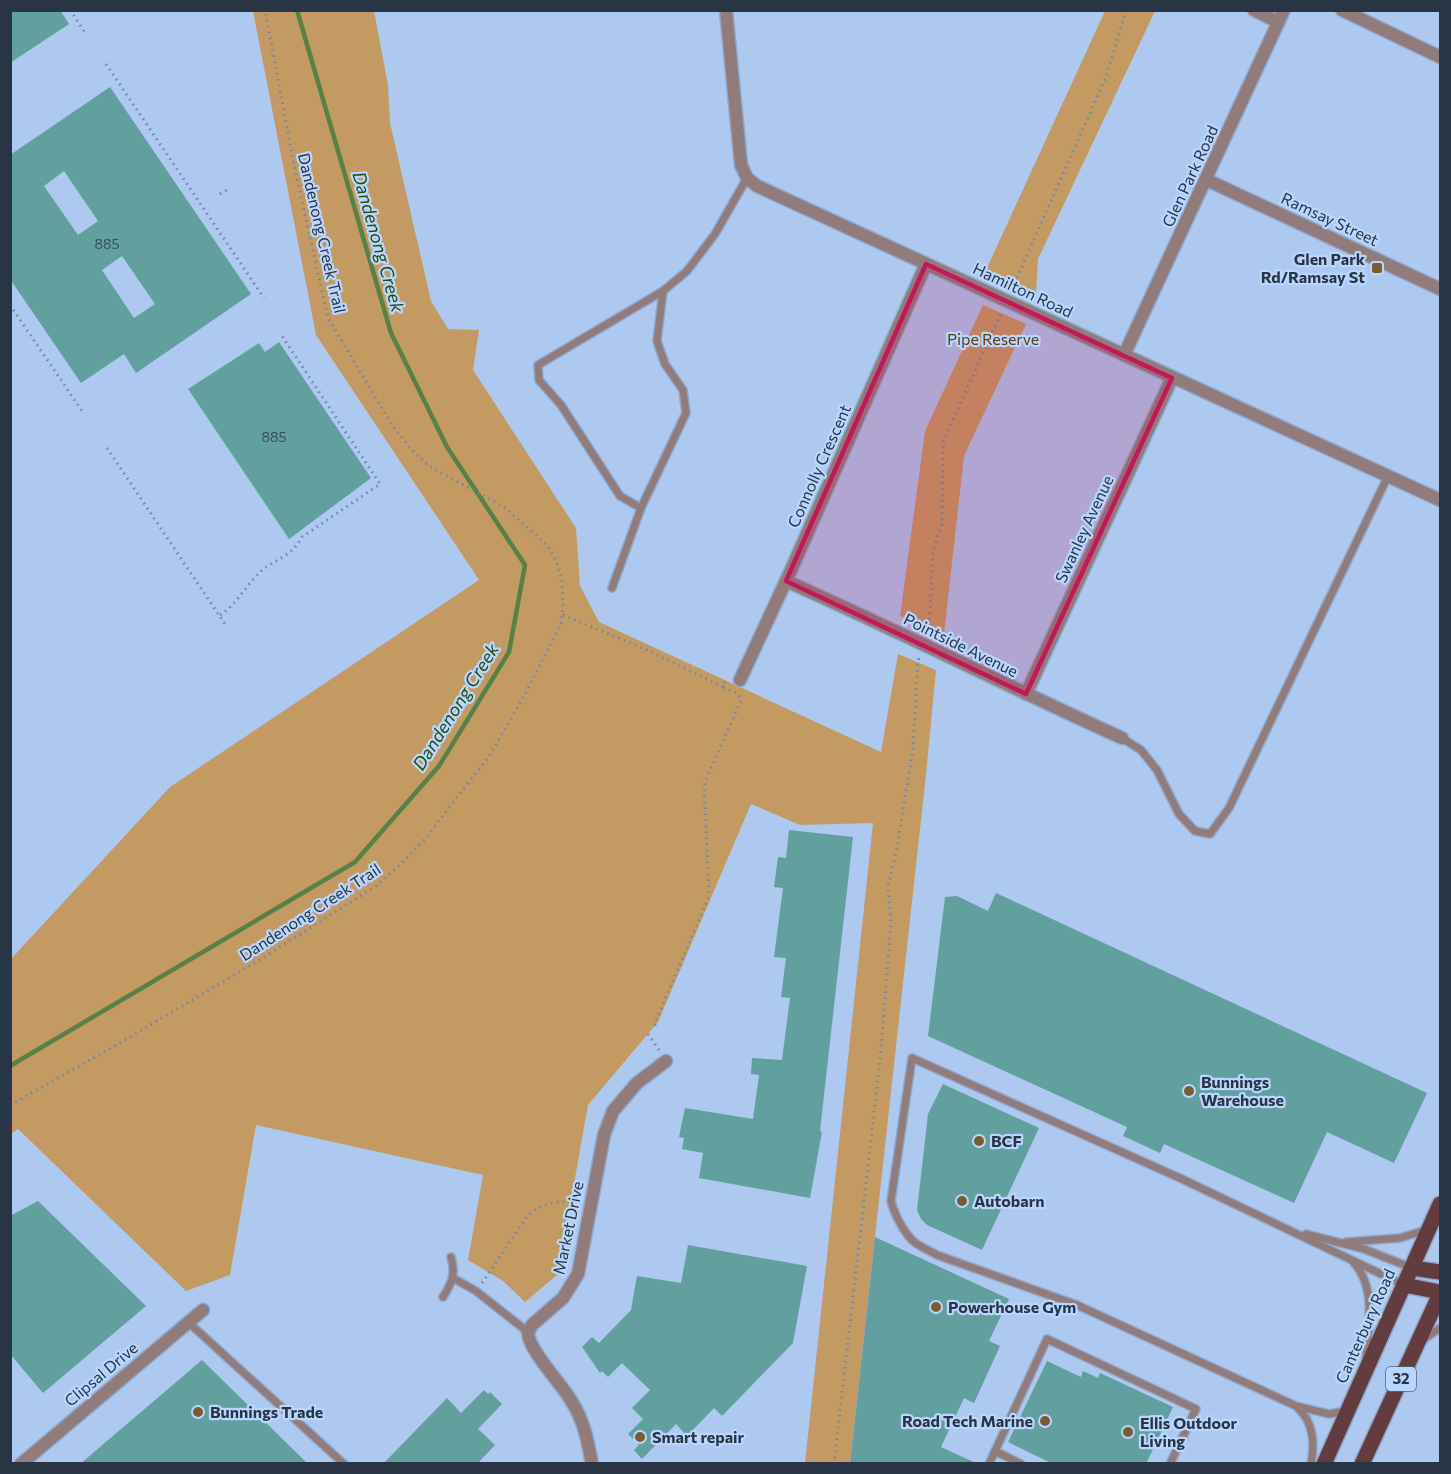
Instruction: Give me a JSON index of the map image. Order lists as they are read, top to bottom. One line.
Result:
{"streets":{"main road":["Canterbury Road","32"],"street":["Glen Park Road","Ramsay Street","Hamilton Road","Connolly Crescent","Swanley Avenue","Pointside Avenue","Market Drive","Clipsal Drive"],"path":["Dandenong Creek Trail"]},"crossings":[["Glen Park Road","Ramsay Street"],["Glen Park Road","Hamilton Road"],["Hamilton Road","Connolly Crescent"],["Hamilton Road","Swanley Avenue"],["Connolly Crescent","Pointside Avenue"],["Swanley Avenue","Pointside Avenue"]],"water":["Dandenong Creek"],"parks":["Pipe Reserve"],"places":{"transit":["Glen Park Rd/Ramsay St"],"other":["Bunnings Warehouse","BCF","Autobarn","Powerhouse Gym","Bunnings Trade","Road Tech Marine","Ellis Outdoor Living","Smart repair"]},"house_numbers":["885","885"]}
